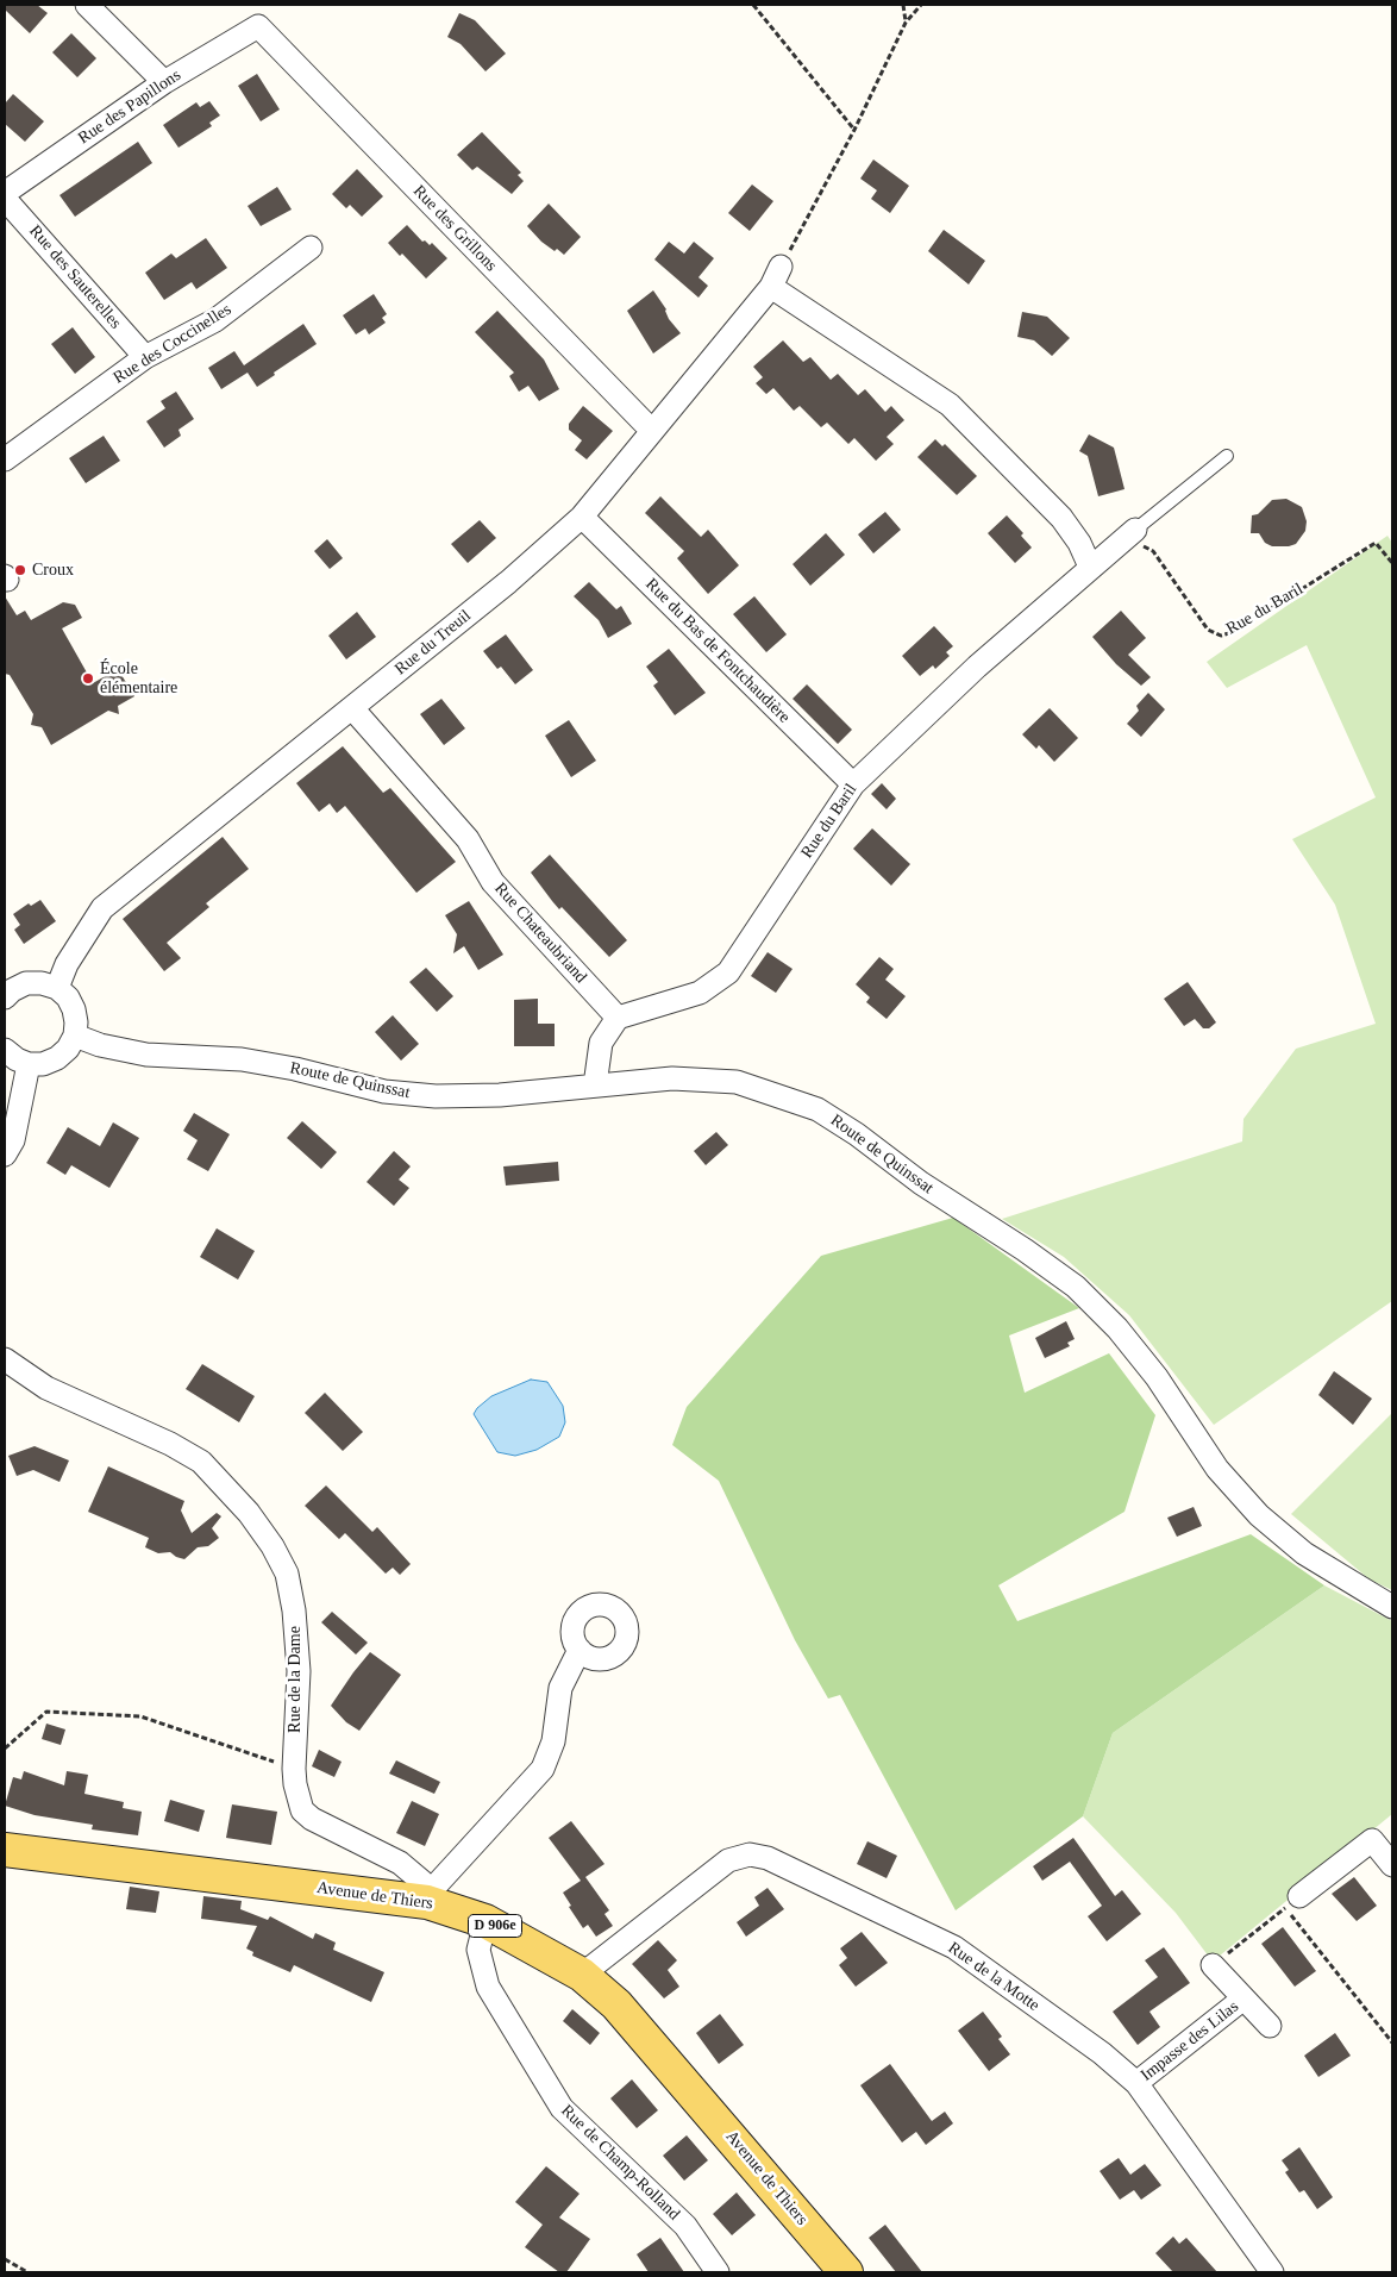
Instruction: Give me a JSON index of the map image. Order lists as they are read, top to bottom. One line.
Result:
{"streets":{"main road":["Avenue de Thiers","D 906e"],"street":["Rue des Papillons","Rue des Grillons","Rue des Sauterelles","Rue des Coccinelles","Rue du Baril","Rue du Treuil","Rue du Bas de Fontchaudière","Rue Chateaubriand","Route de Quinssat","Rue de la Dame","Rue de la Motte","Impasse des Lilas","Rue de Champ-Rolland"]},"crossings":[["Rue des Papillons","Rue des Grillons"],["Rue des Grillons","Rue du Treuil"],["Rue des Sauterelles","Rue des Coccinelles"],["Rue du Baril","Rue du Bas de Fontchaudière"],["Rue du Baril","Rue Chateaubriand"],["Rue du Treuil","Rue du Bas de Fontchaudière"],["Rue du Treuil","Rue Chateaubriand"],["Rue de la Dame","Avenue de Thiers"],["Avenue de Thiers","Rue de la Motte"],["Avenue de Thiers","Rue de Champ-Rolland"],["Rue de la Motte","Impasse des Lilas"]],"places":["Croux","École élémentaire"]}
